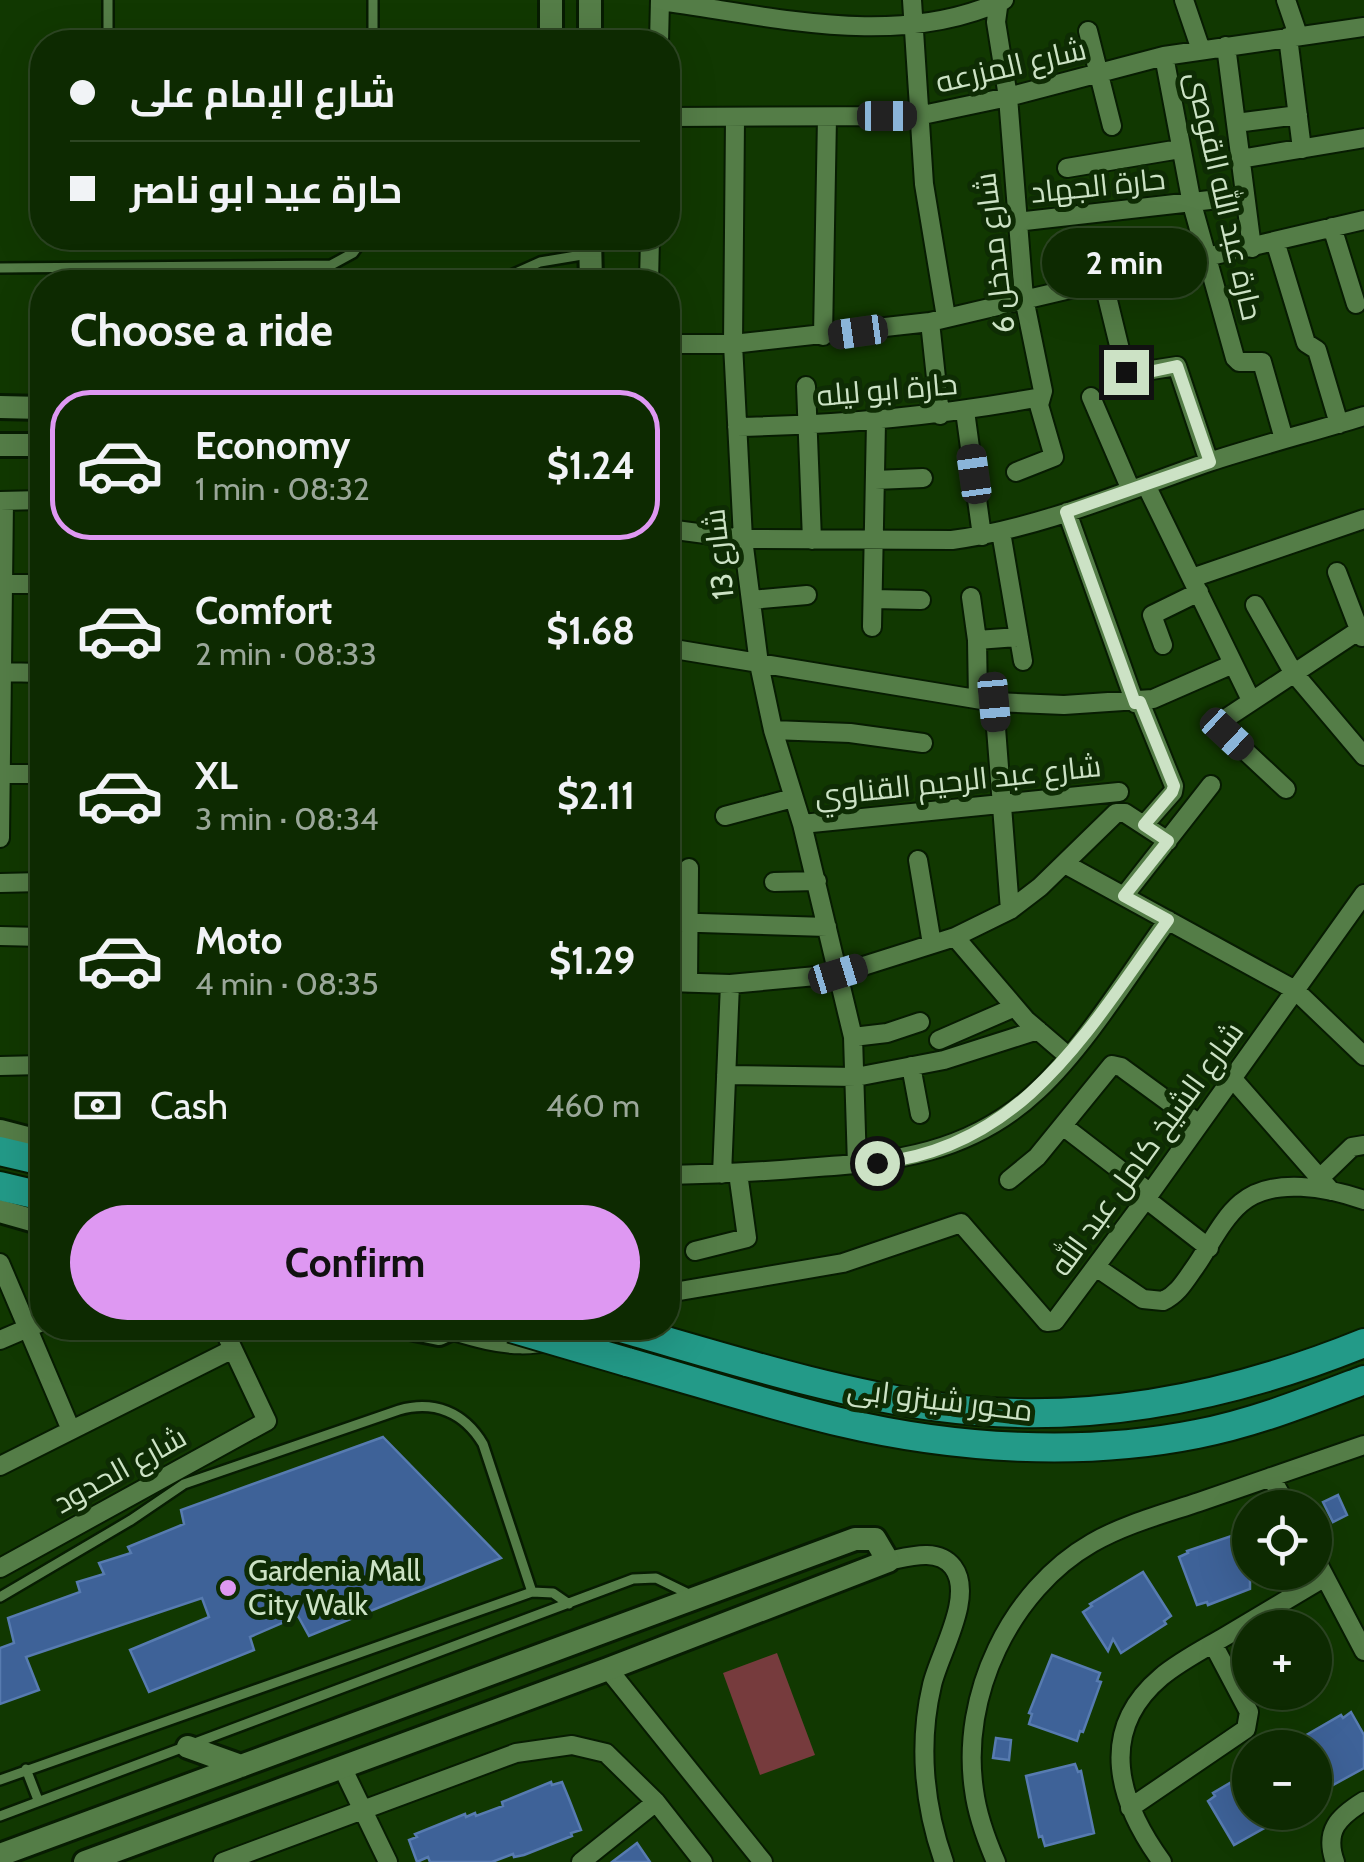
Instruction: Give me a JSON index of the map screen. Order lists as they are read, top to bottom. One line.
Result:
{"streets":{"main road":["محور شينزو ابى"],"street":["شارع المزرعه","حارة الجهاد","حارة عبد الله القوصى","شارع مدخل 6","حارة ابو ليله","شارع 13","شارع عبد الرحيم القناوي","شارع الشيخ كامل عبد الله","شارع الحدود"]},"crossings":[["شارع المزرعه","حارة عبد الله القوصى"],["شارع المزرعه","شارع مدخل 6"],["شارع المزرعه","شارع 13"],["حارة الجهاد","حارة عبد الله القوصى"],["حارة الجهاد","شارع مدخل 6"],["شارع مدخل 6","حارة ابو ليله"],["حارة ابو ليله","شارع 13"],["شارع 13","شارع عبد الرحيم القناوي"]],"places":["Gardenia Mall City Walk"],"page":{"banner":["شارع الإمام على","حارة عيد ابو ناصر"],"bubble":"2 min","heading":"Choose a ride","list":[{"name":"Economy","note":"1 min · 08:32","value":"$1.24"},{"name":"Comfort","note":"2 min · 08:33","value":"$1.68"},{"name":"XL","note":"3 min · 08:34","value":"$2.11"},{"name":"Moto","note":"4 min · 08:35","value":"$1.29"}],"pay":["Cash","460 m"],"buttons":"Confirm","map_buttons":["+","−"]}}
